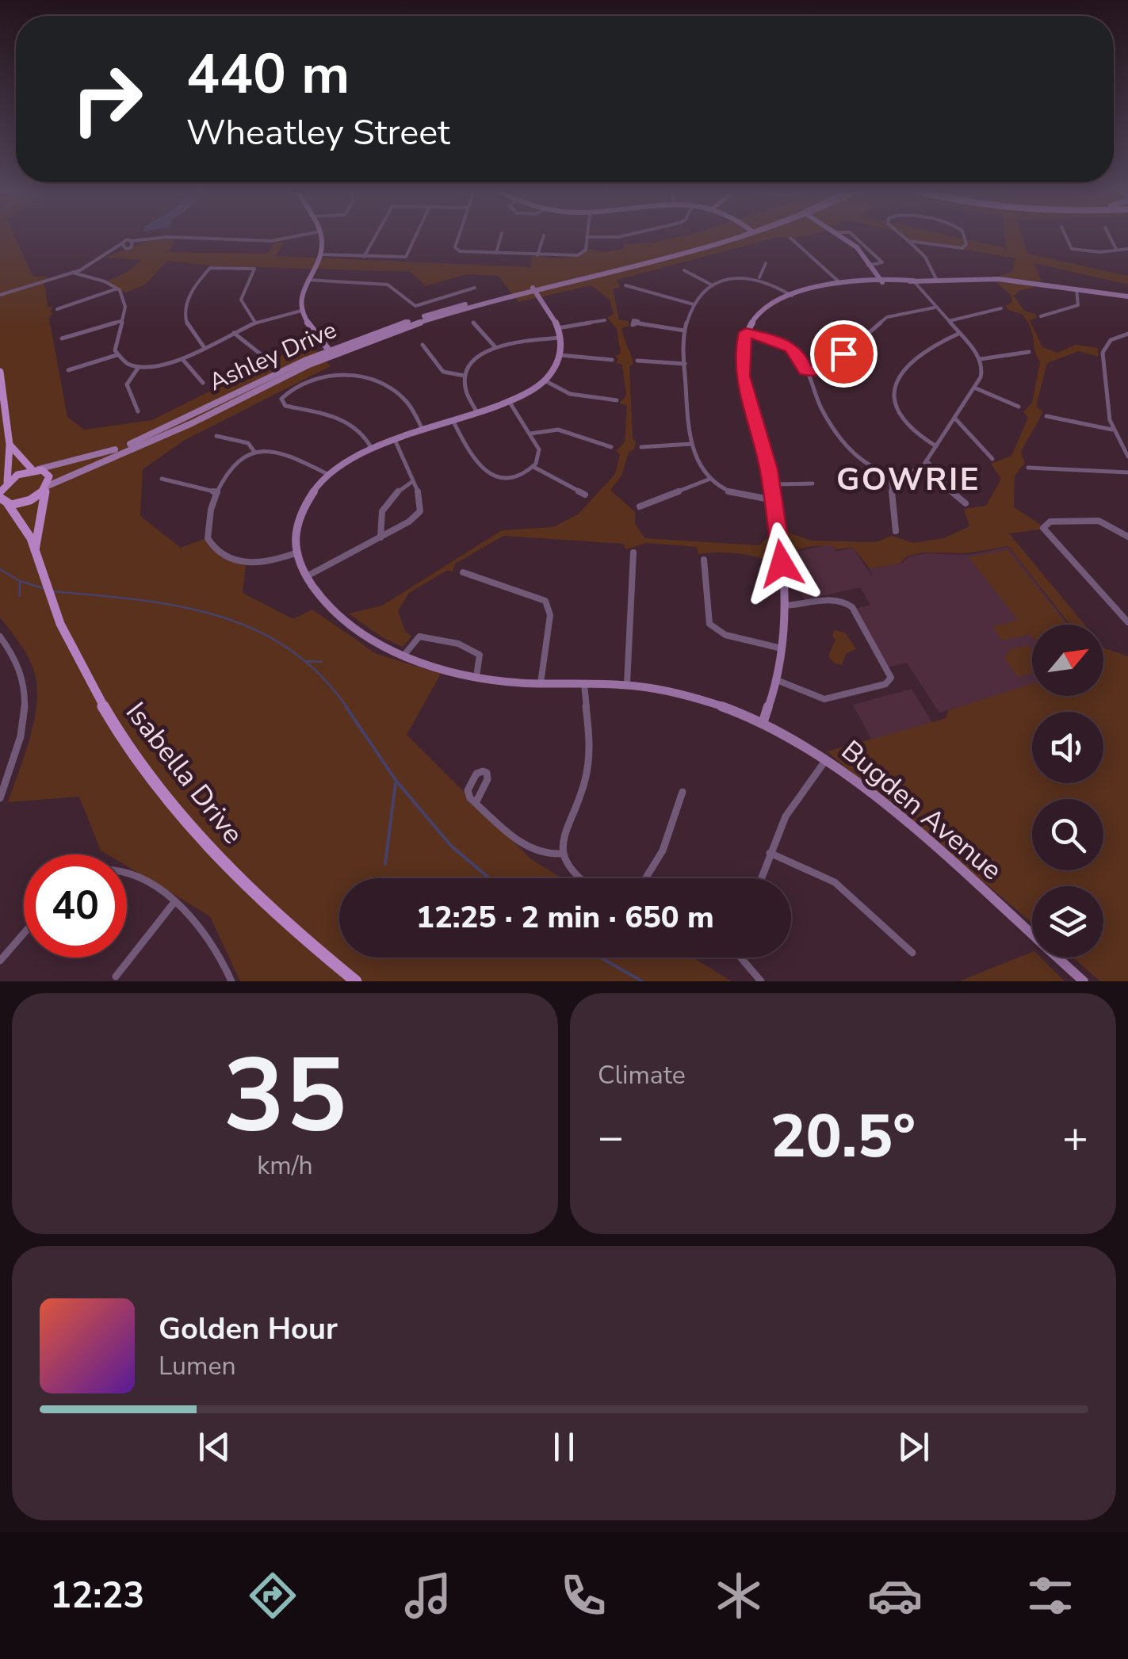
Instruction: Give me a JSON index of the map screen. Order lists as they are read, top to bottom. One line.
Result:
{"streets":{"main road":["Ashley Drive","Isabella Drive"],"street":["Bugden Avenue"]},"crossings":[["Ashley Drive","Isabella Drive"]],"districts":["GOWRIE"],"north":"top right","page":{"turn":["440 m","Wheatley Street"],"limit":"40","trip":"12:25 · 2 min · 650 m","tile":[["35","km/h"],"Climate"],"heat":["−","20.5°","+"],"song":["Golden Hour","Lumen"],"tabs":"12:23"}}
